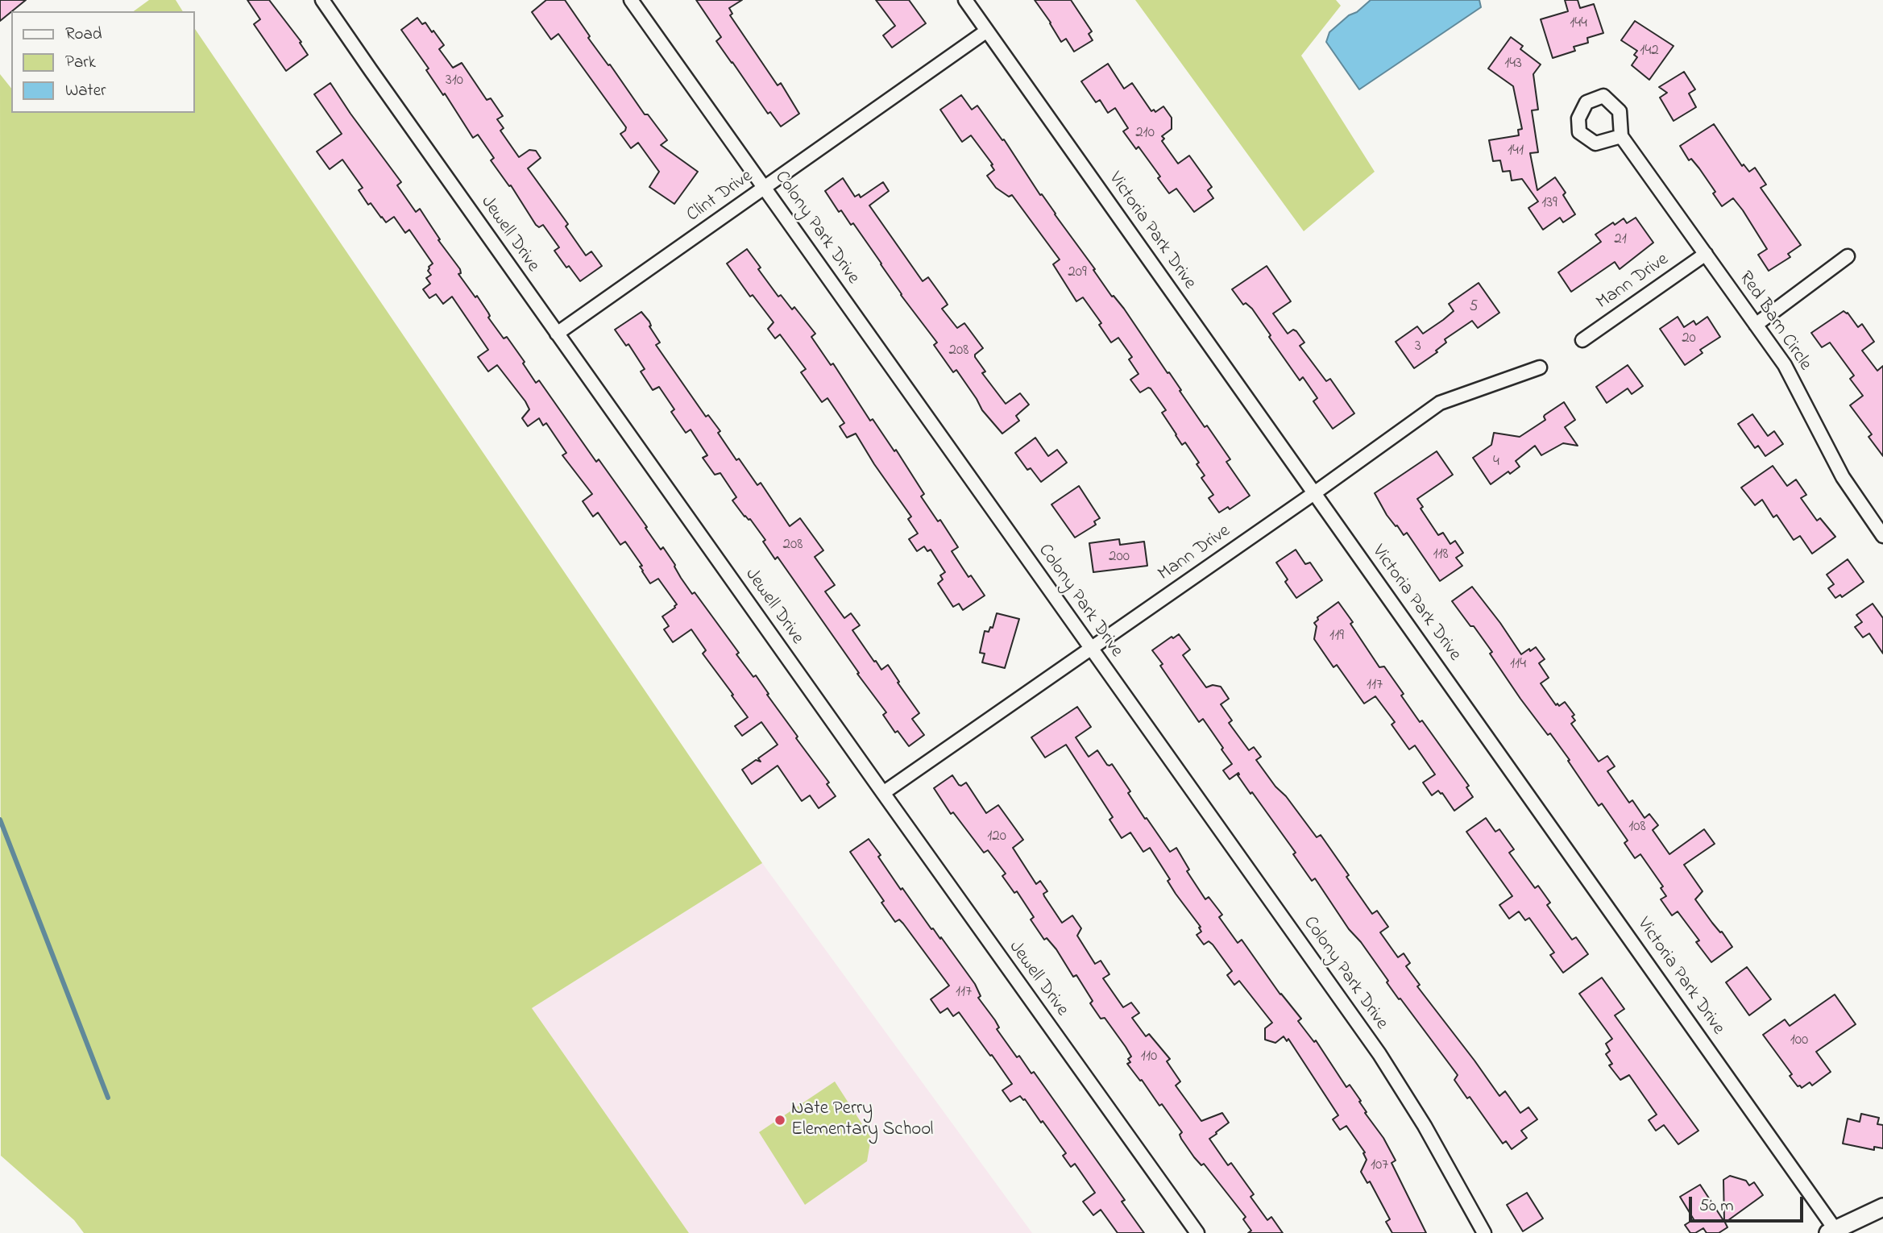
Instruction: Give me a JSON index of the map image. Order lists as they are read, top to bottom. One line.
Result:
{"streets":{"street":["Clint Drive","Colony Park Drive","Victoria Park Drive","Jewell Drive","Mann Drive","Red Barn Circle"]},"crossings":[["Clint Drive","Colony Park Drive"],["Clint Drive","Victoria Park Drive"],["Clint Drive","Jewell Drive"],["Colony Park Drive","Mann Drive"],["Victoria Park Drive","Mann Drive"],["Jewell Drive","Mann Drive"],["Mann Drive","Red Barn Circle"]],"places":["Nate Perry Elementary School"],"house_numbers":["144","142","143","310","210","141","139","21","209","5","20","3","208","4","208","118","200","119","114","117","108","120","117","100","110","107"],"legend":["Road","Park","Water"],"scale_bar":"50 m"}
